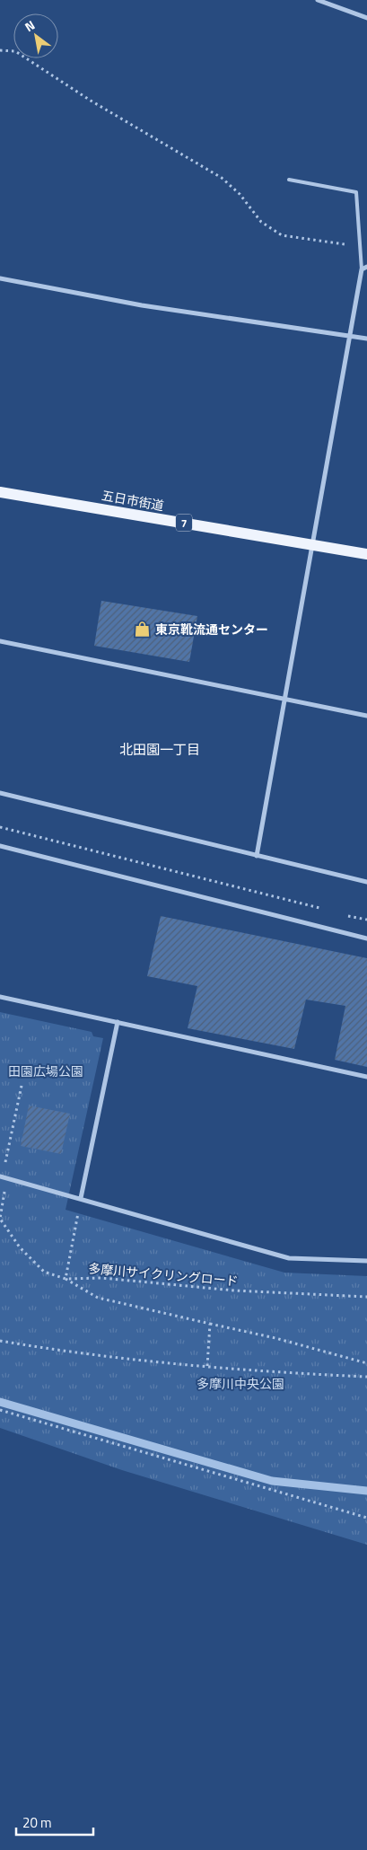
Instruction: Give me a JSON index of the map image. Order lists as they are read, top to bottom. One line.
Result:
{"streets":{"main road":["五日市街道","7"],"path":["多摩川サイクリングロード"]},"districts":["北田園一丁目"],"parks":["田園広場公園","多摩川中央公園"],"places":{"shop":["東京靴流通センター"]},"scale_bar":"20 m","north":"top left"}
